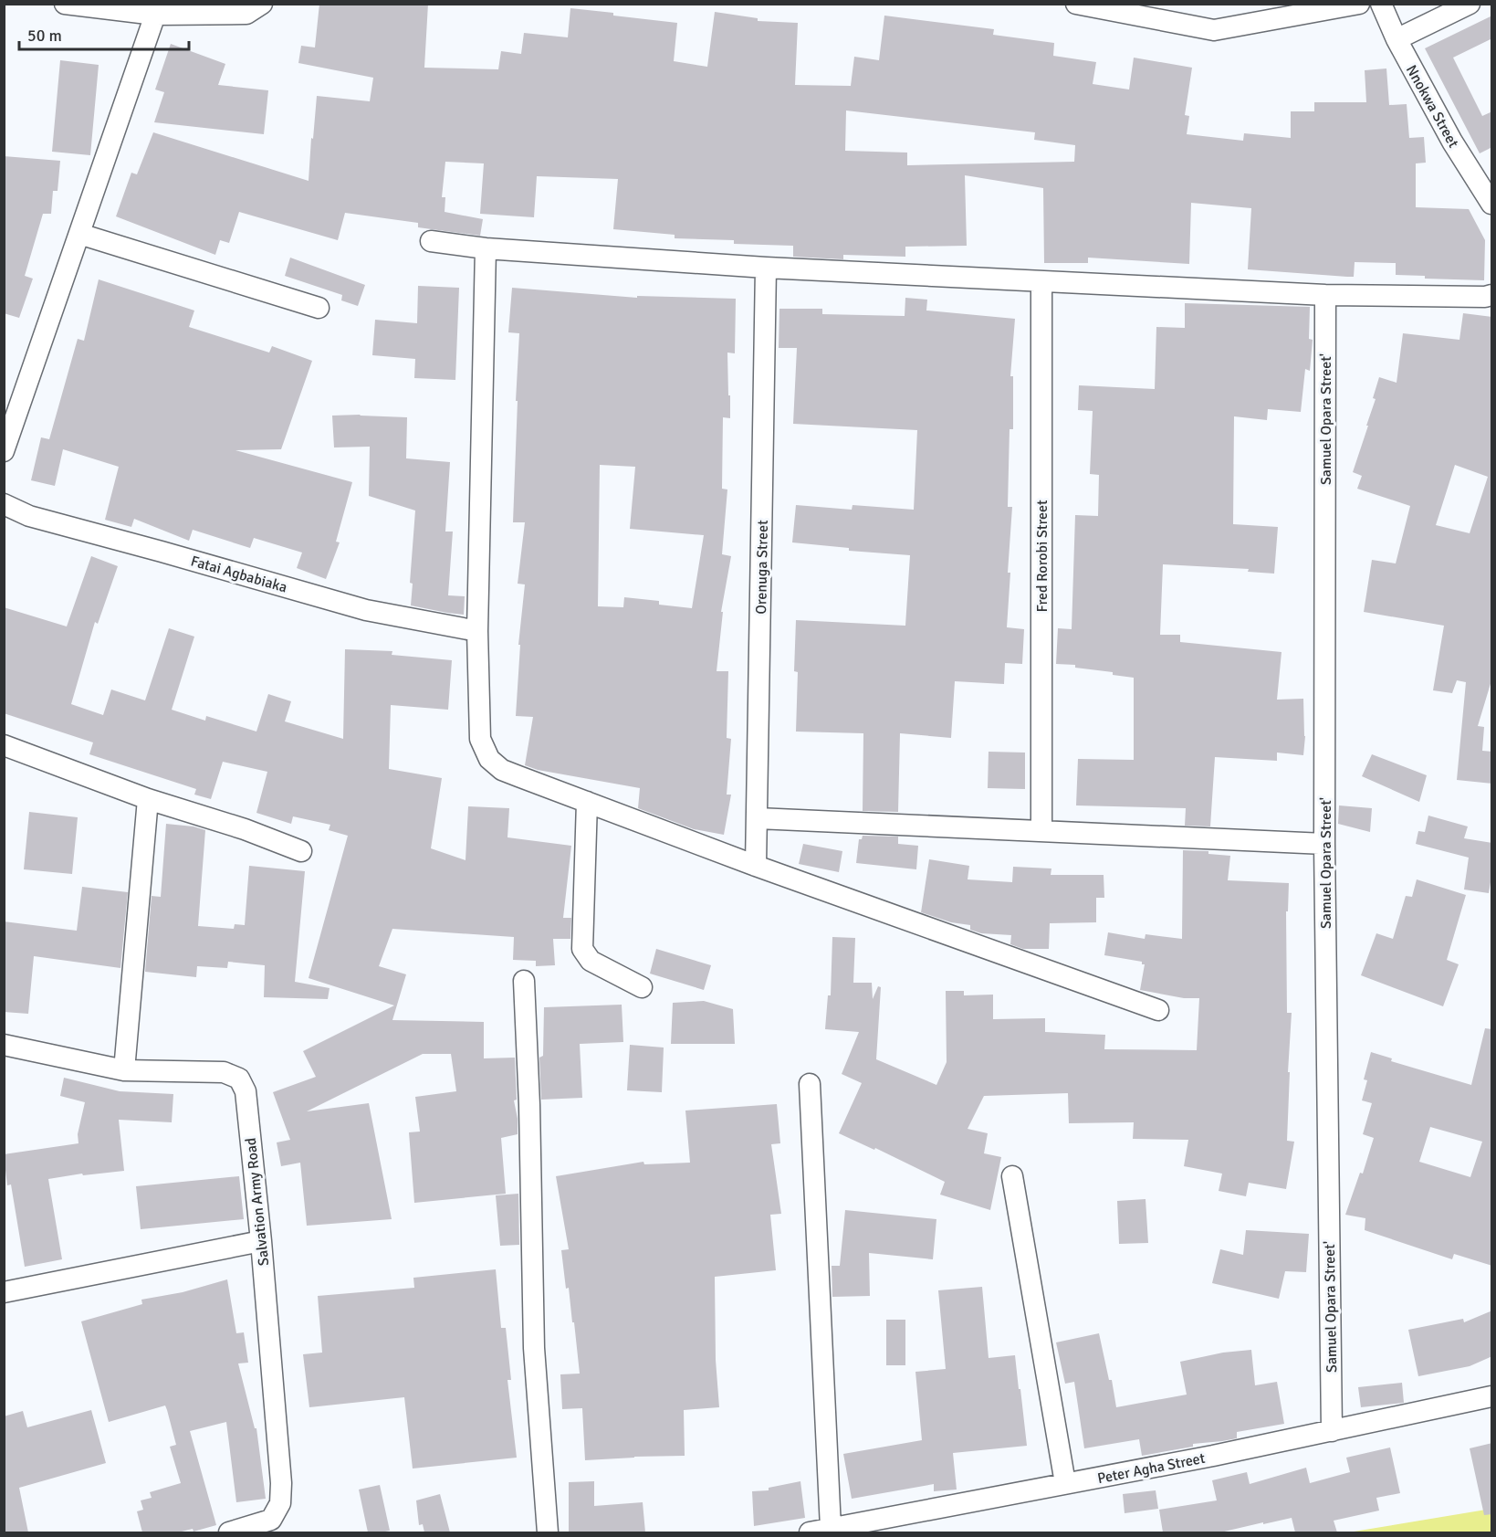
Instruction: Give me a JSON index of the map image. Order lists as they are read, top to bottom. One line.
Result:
{"streets":{"street":["Nnokwa Street","Samuel Opara Street'","Fred Rorobi Street","Orenuga Street","Fatai Agbabiaka","Salvation Army Road","Peter Agha Street"]},"crossings":[["Samuel Opara Street'","Peter Agha Street"]],"scale_bar":"50 m"}
